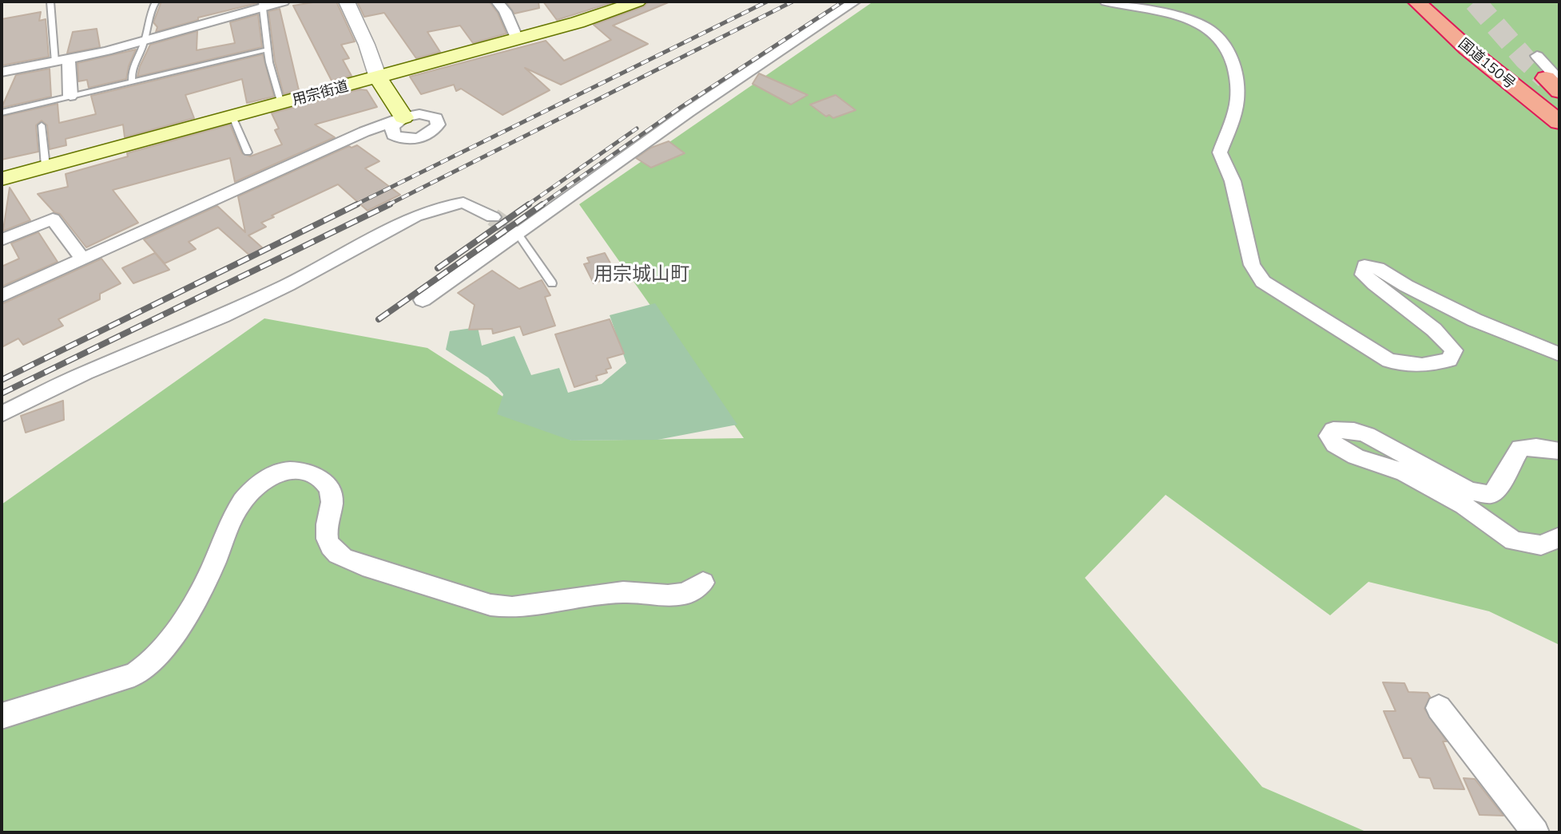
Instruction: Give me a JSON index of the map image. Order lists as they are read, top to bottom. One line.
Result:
{"streets":{"highway":["国道150号"],"main road":["用宗街道"]},"districts":["用宗城山町"]}
